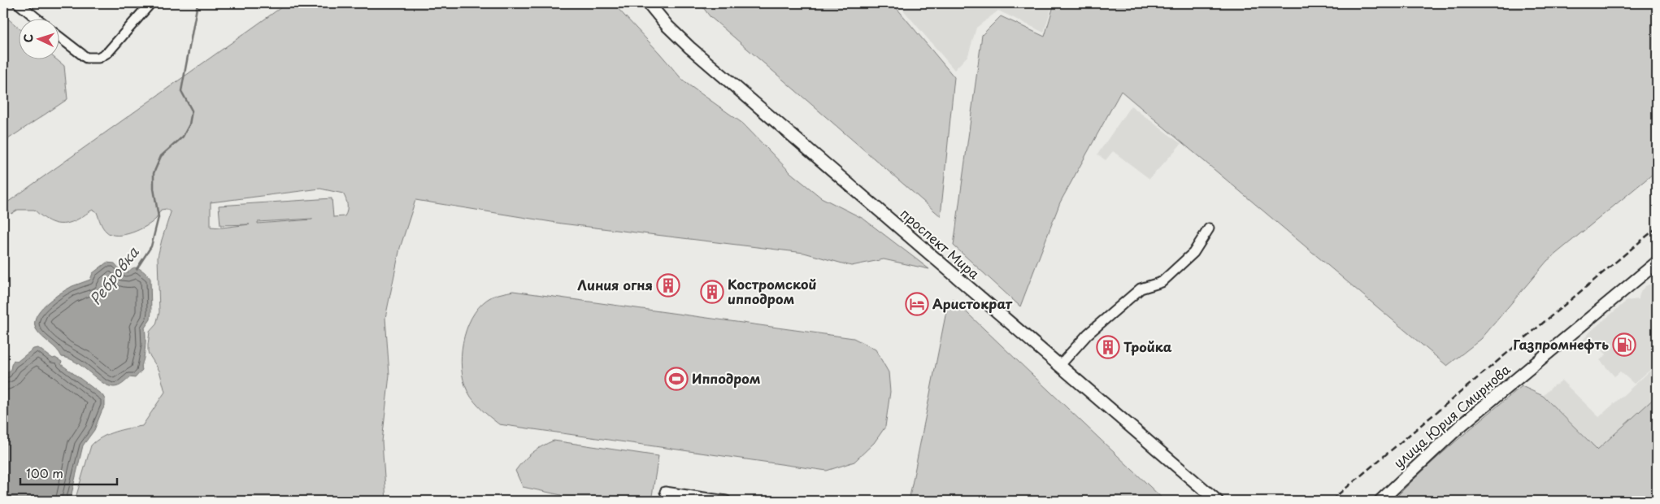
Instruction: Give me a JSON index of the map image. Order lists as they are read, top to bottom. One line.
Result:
{"streets":{"main road":["проспект Мира","улица Юрия Смирнова"]},"water":["Ребровка"],"places":{"building":["Линия огня","Костромской ипподром","Тройка"],"hotel":["Аристократ"],"fuel station":["Газпромнефть"],"sports":["Ипподром"]},"scale_bar":"100 m","north":"left"}
